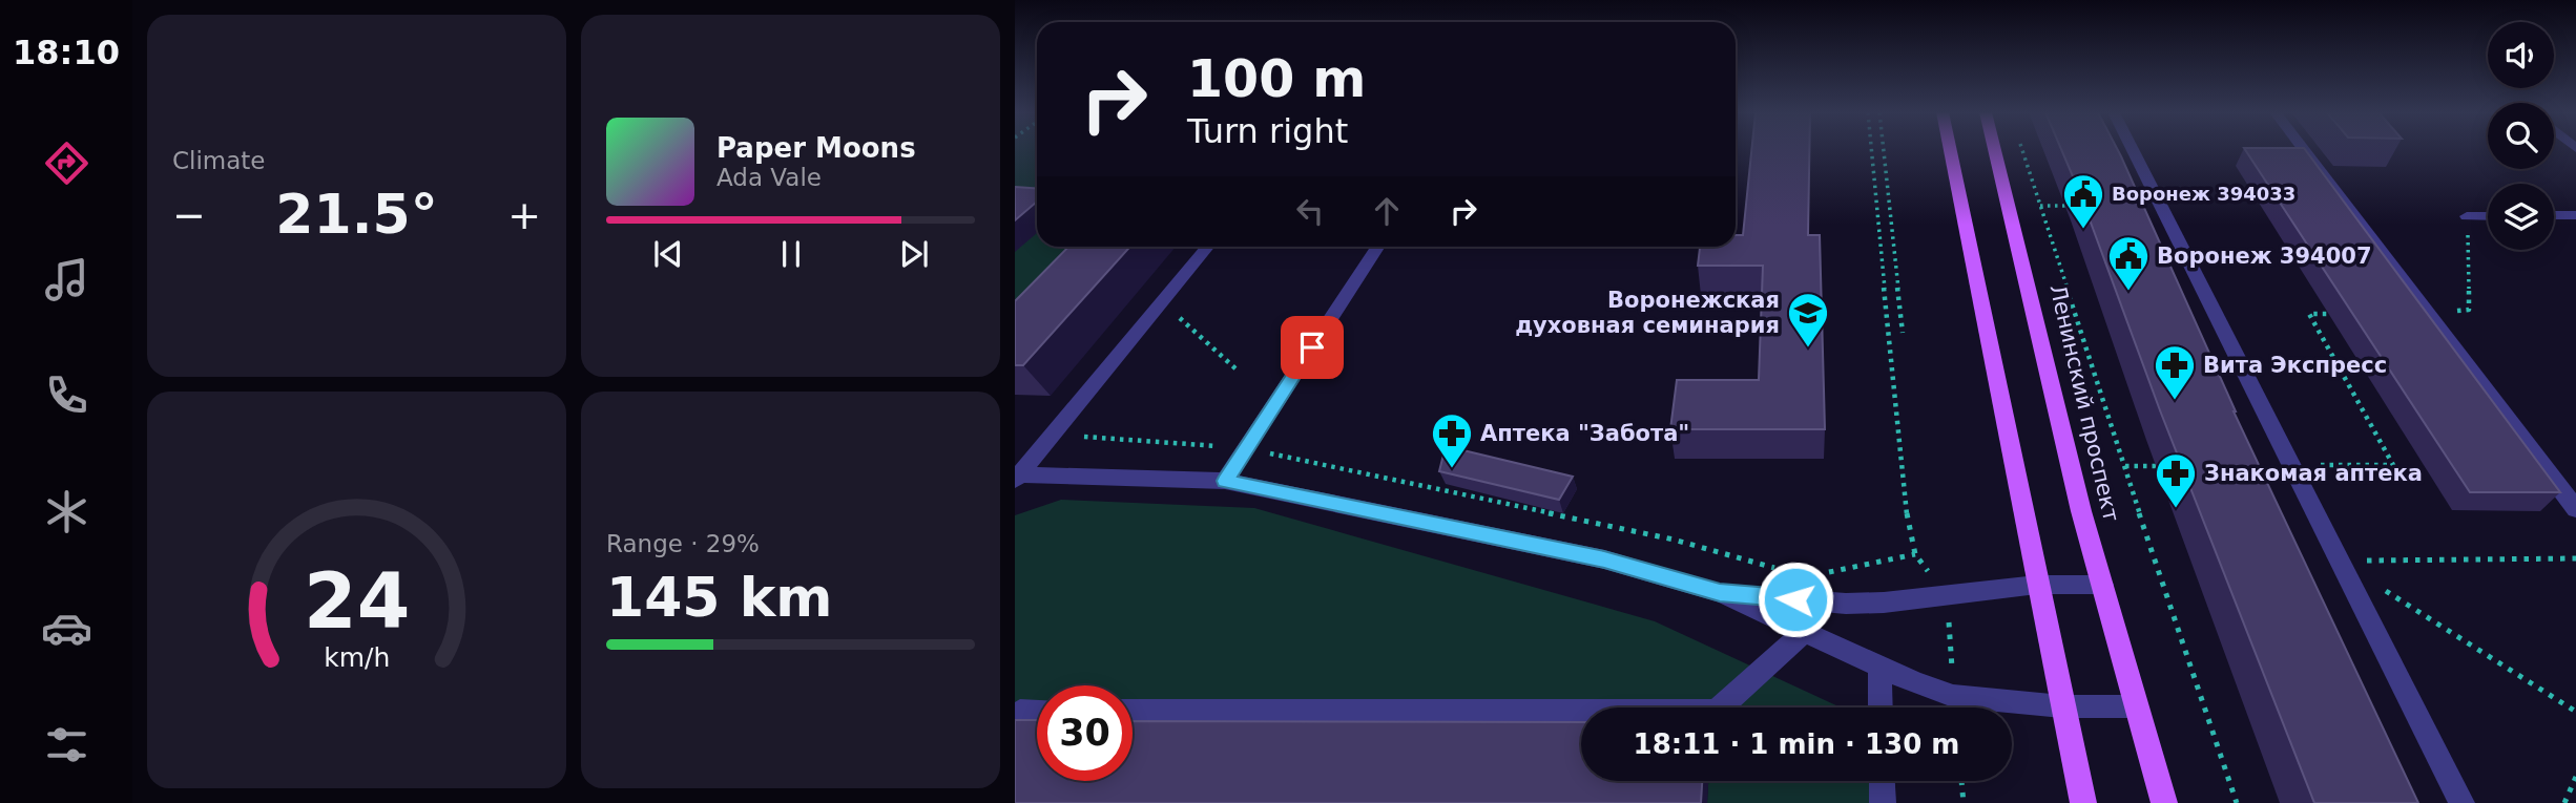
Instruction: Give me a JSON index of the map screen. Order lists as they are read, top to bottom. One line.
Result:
{"streets":{"main road":["Ленинский проспект"]},"places":{"public building":["Воронеж 394033","Воронеж 394007"],"school or university":["Воронежская духовная семинария"],"pharmacy":["Вита Экспресс","Аптека \"Забота\"","Знакомая аптека"]},"page":{"tabs":"18:10","tile":["Climate",["Range · 29%","145 km"]],"turn":["100 m","Turn right"],"song":["Paper Moons","Ada Vale"],"heat":["−","21.5°","+"],"limit":"30","trip":"18:11 · 1 min · 130 m","gauge":["24","km/h"]}}
